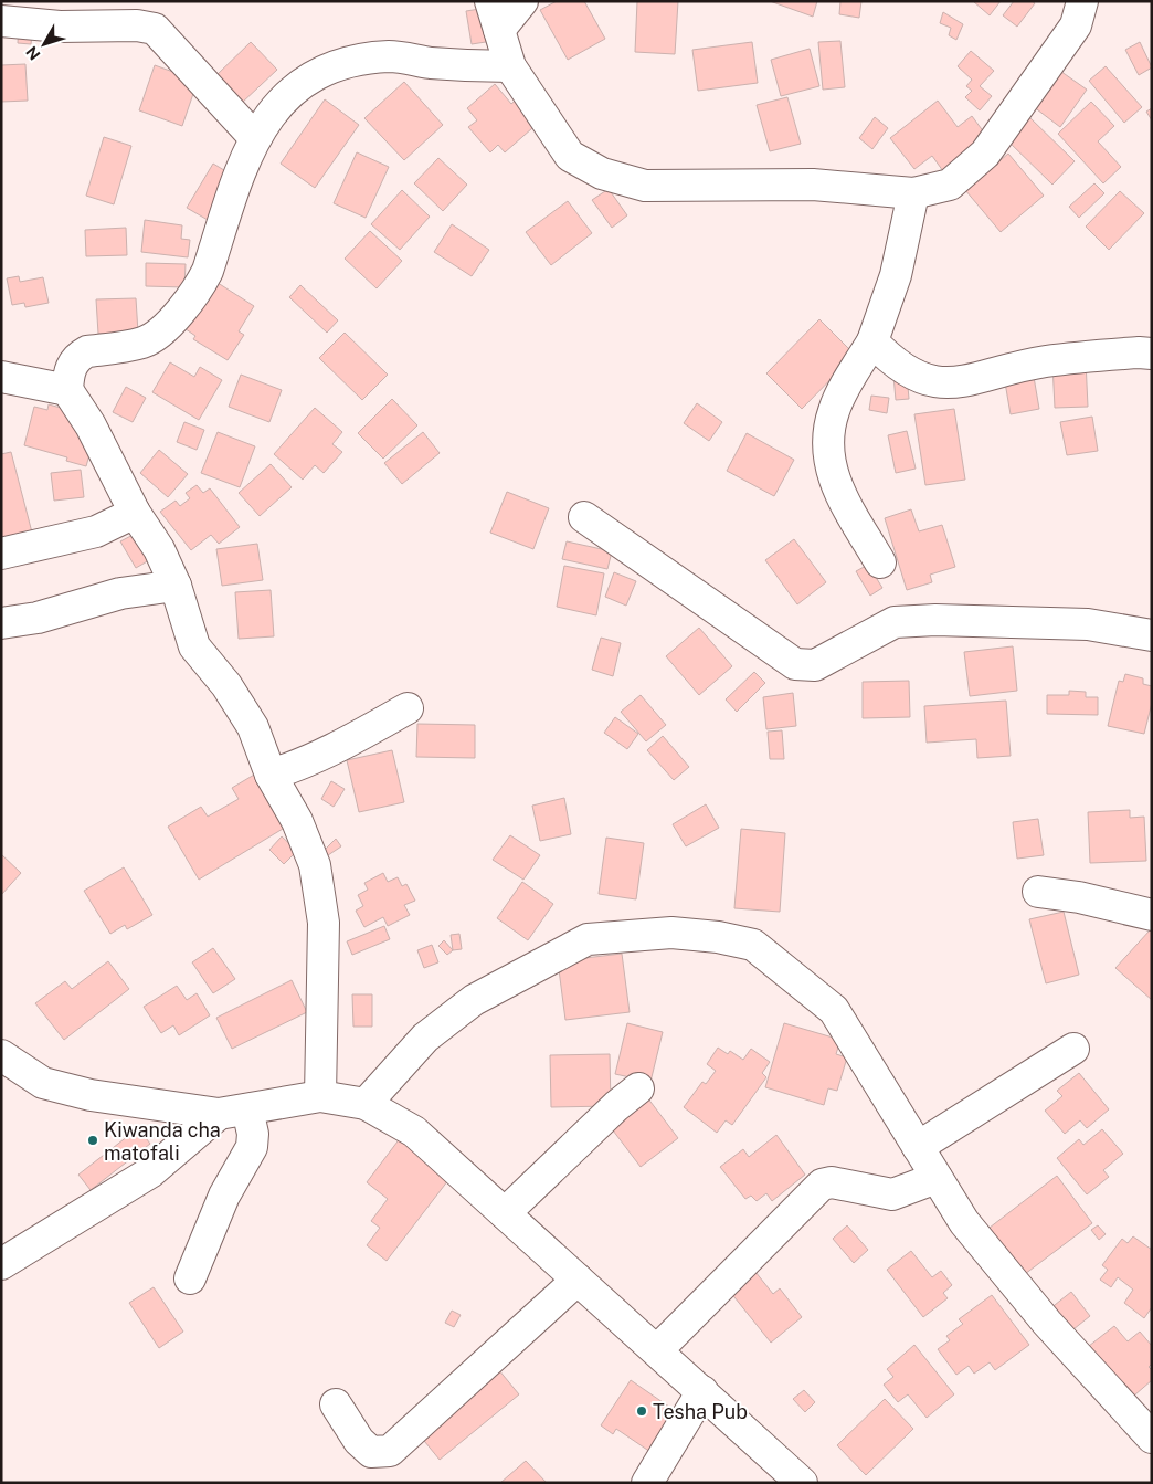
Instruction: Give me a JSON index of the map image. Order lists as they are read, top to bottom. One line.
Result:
{"places":["Kiwanda cha matofali","Tesha Pub"],"north":"bottom left"}
